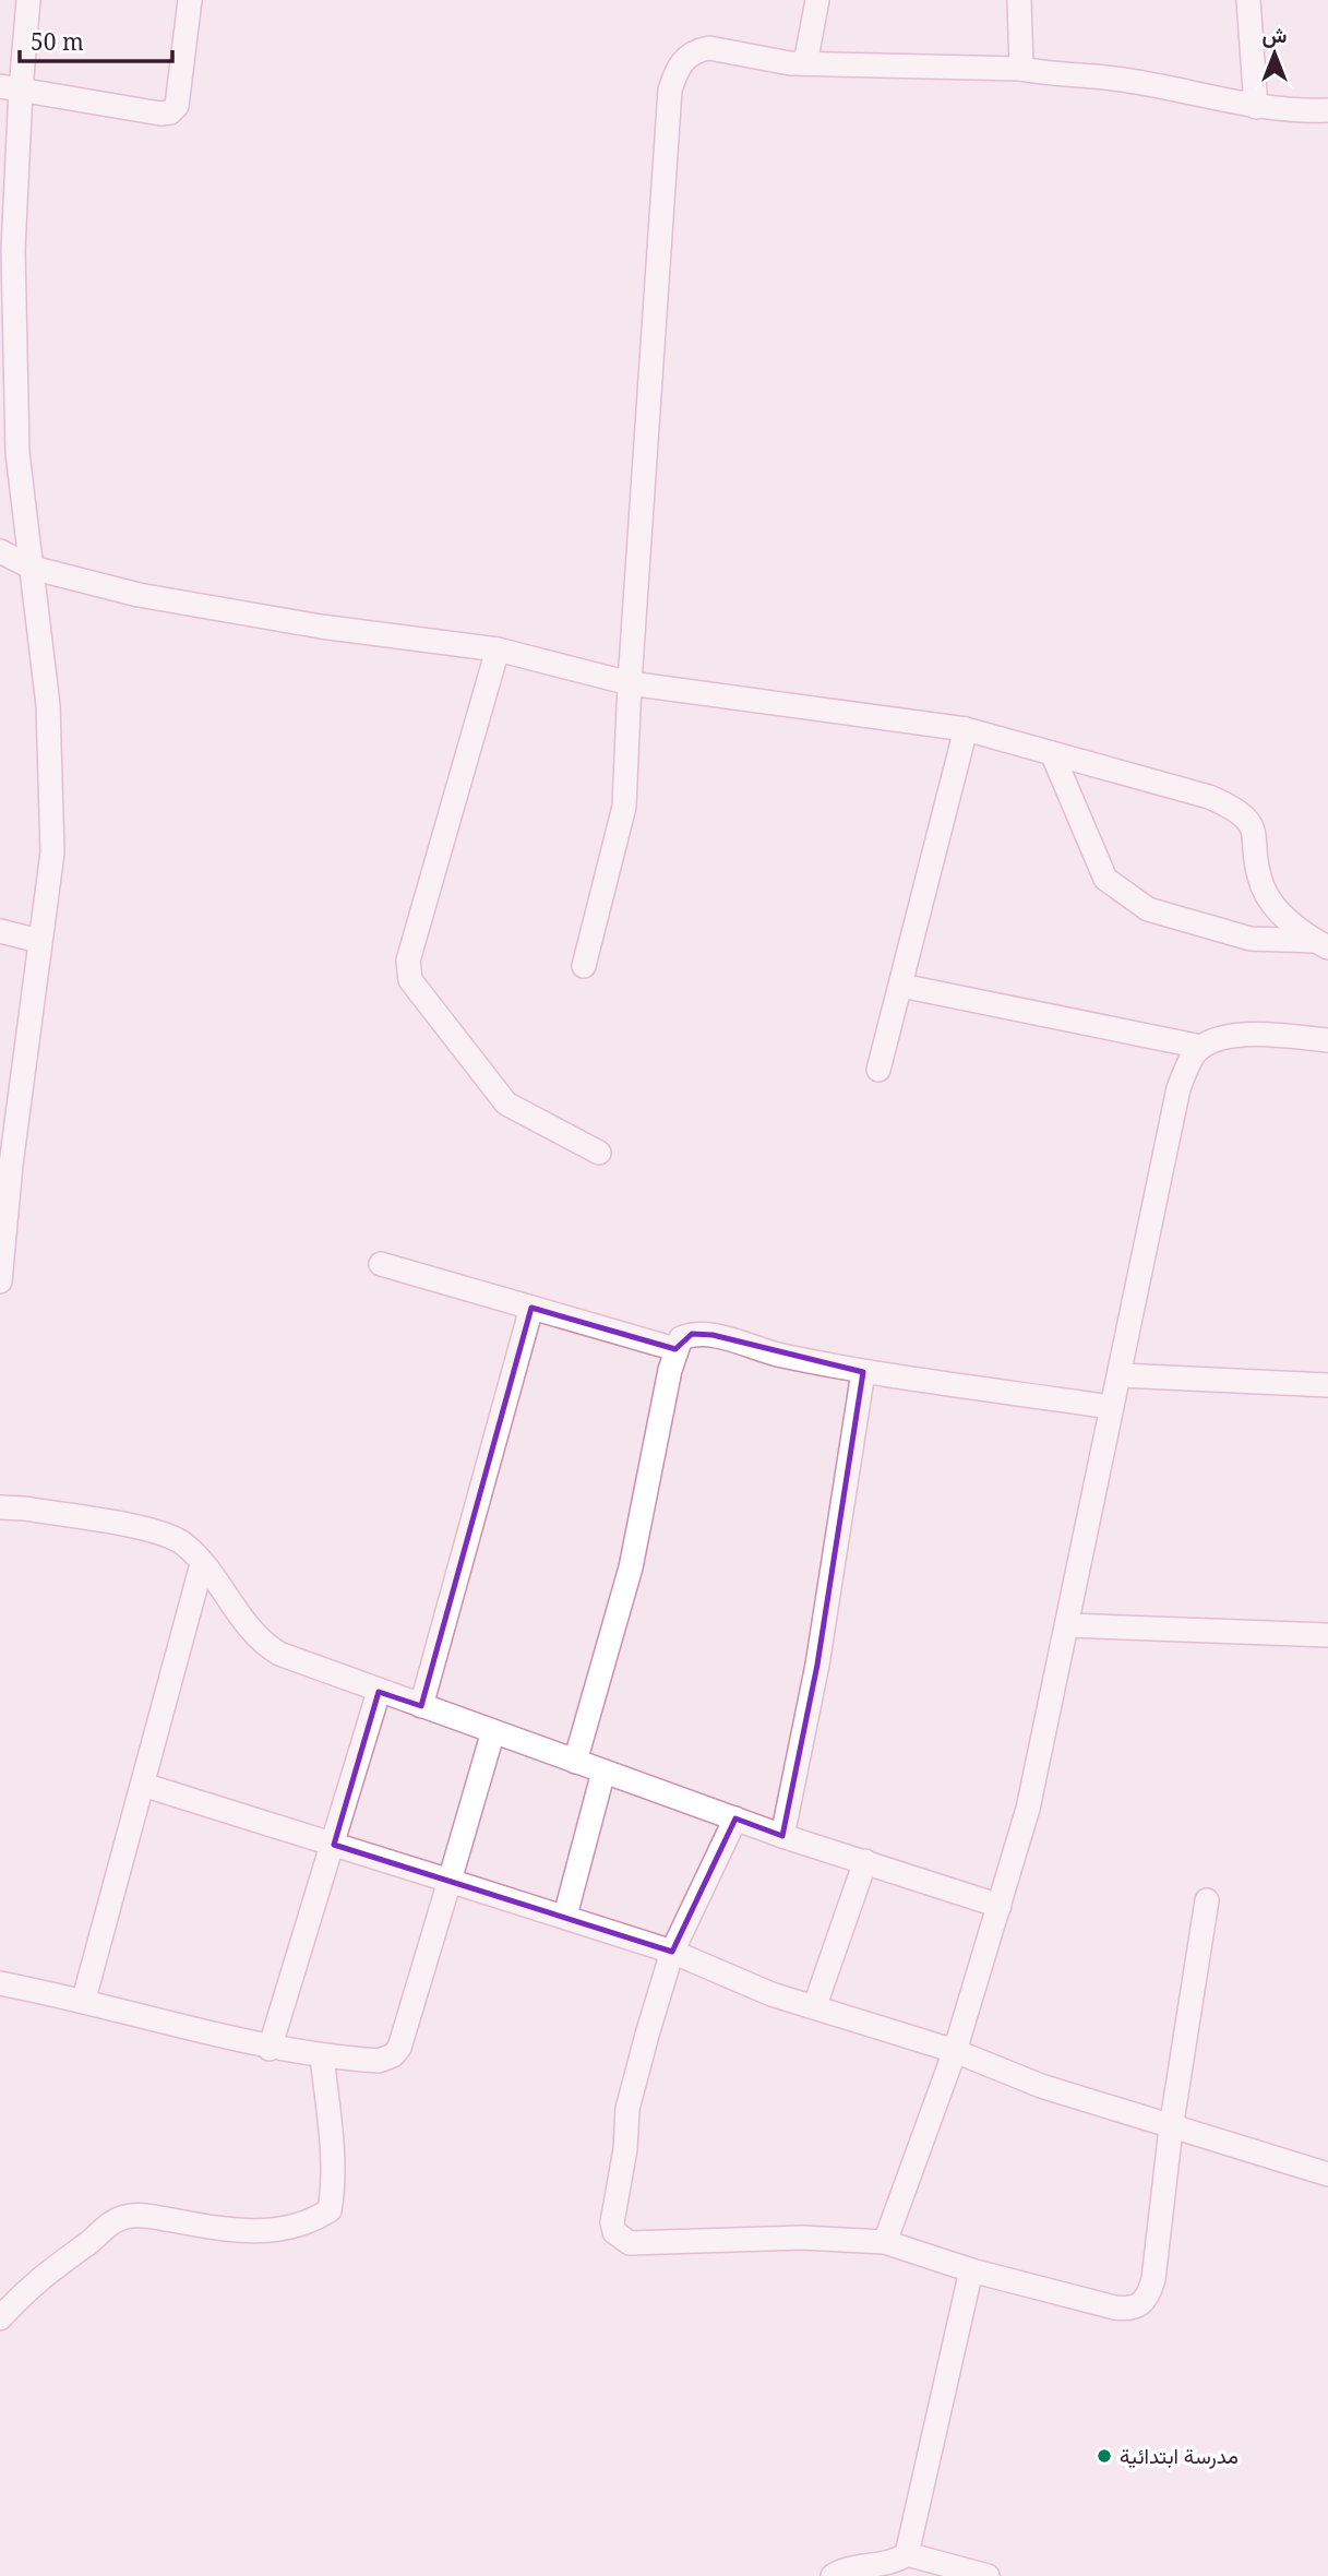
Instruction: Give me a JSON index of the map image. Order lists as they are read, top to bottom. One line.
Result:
{"places":["مدرسة ابتدائية"],"scale_bar":"50 m","north":"top"}
